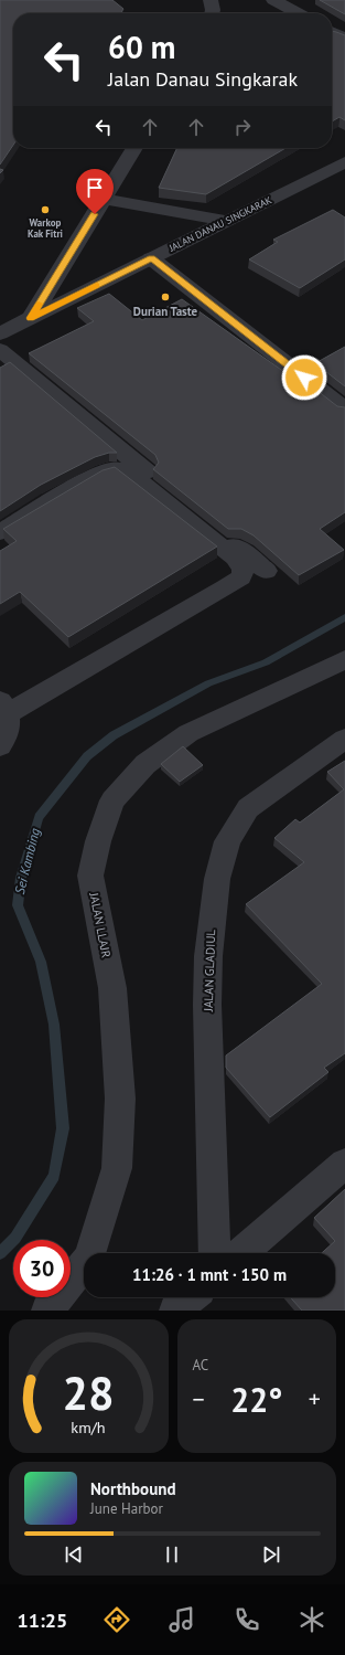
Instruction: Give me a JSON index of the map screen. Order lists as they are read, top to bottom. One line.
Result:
{"streets":{"street":["JALAN DANAU SINGKARAK","JALAN LLAJR","JALAN GLADIUL"]},"water":["Sei Kambing"],"places":["Warkop Kak Fitri","Durian Taste"],"page":{"turn":["60 m","Jalan Danau Singkarak"],"limit":"30","trip":"11:26 · 1 mnt · 150 m","tile":"AC","heat":["−","22°","+"],"song":["Northbound","June Harbor"],"tabs":"11:25","gauge":["28","km/h"]}}
